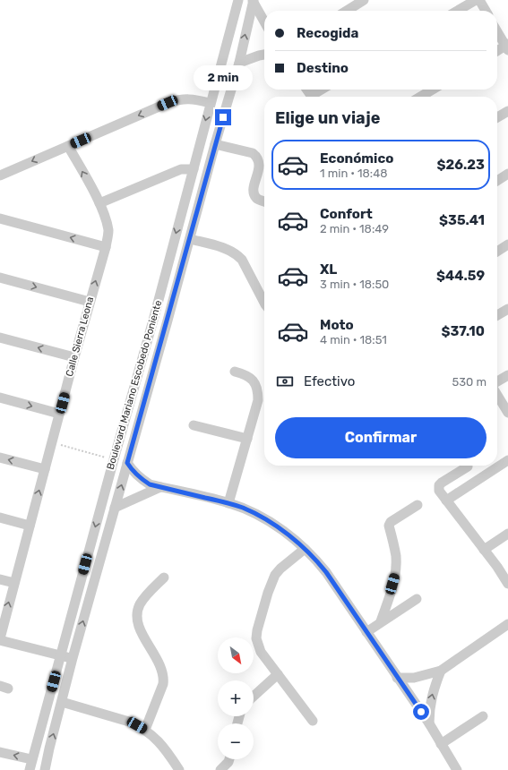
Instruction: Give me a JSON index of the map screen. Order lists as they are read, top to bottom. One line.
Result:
{"streets":{"street":["Calle Sierra Leona","Boulevard Mariano Escobedo Poniente"]},"one_way":["Calle Sierra Leona"],"north":"bottom right","page":{"banner":["Recogida","Destino"],"bubble":"2 min","heading":"Elige un viaje","list":[{"name":"Económico","note":"1 min · 18:48","value":"$26.23"},{"name":"Confort","note":"2 min · 18:49","value":"$35.41"},{"name":"XL","note":"3 min · 18:50","value":"$44.59"},{"name":"Moto","note":"4 min · 18:51","value":"$37.10"}],"pay":["Efectivo","530 m"],"buttons":"Confirmar","map_buttons":["+","−"]}}
